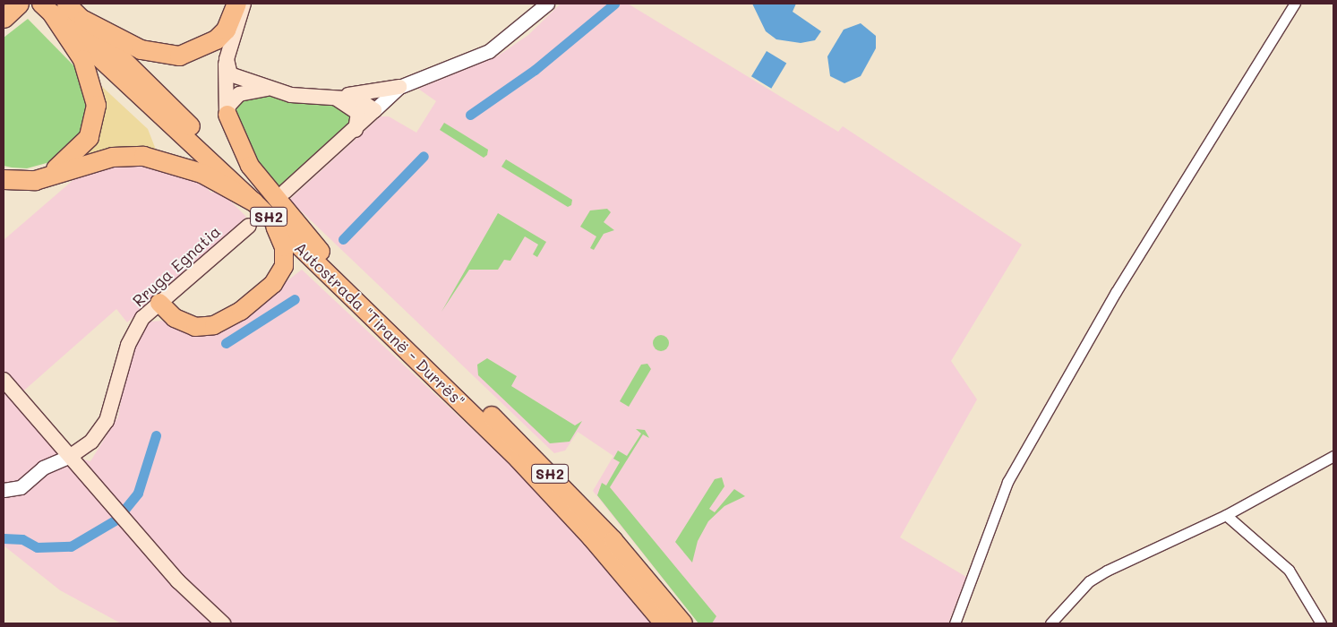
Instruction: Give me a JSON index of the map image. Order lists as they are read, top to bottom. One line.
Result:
{"streets":{"highway":["SH2","Autostrada \"Tiranë - Durrës\""],"main road":["Rruga Egnatia"]}}
